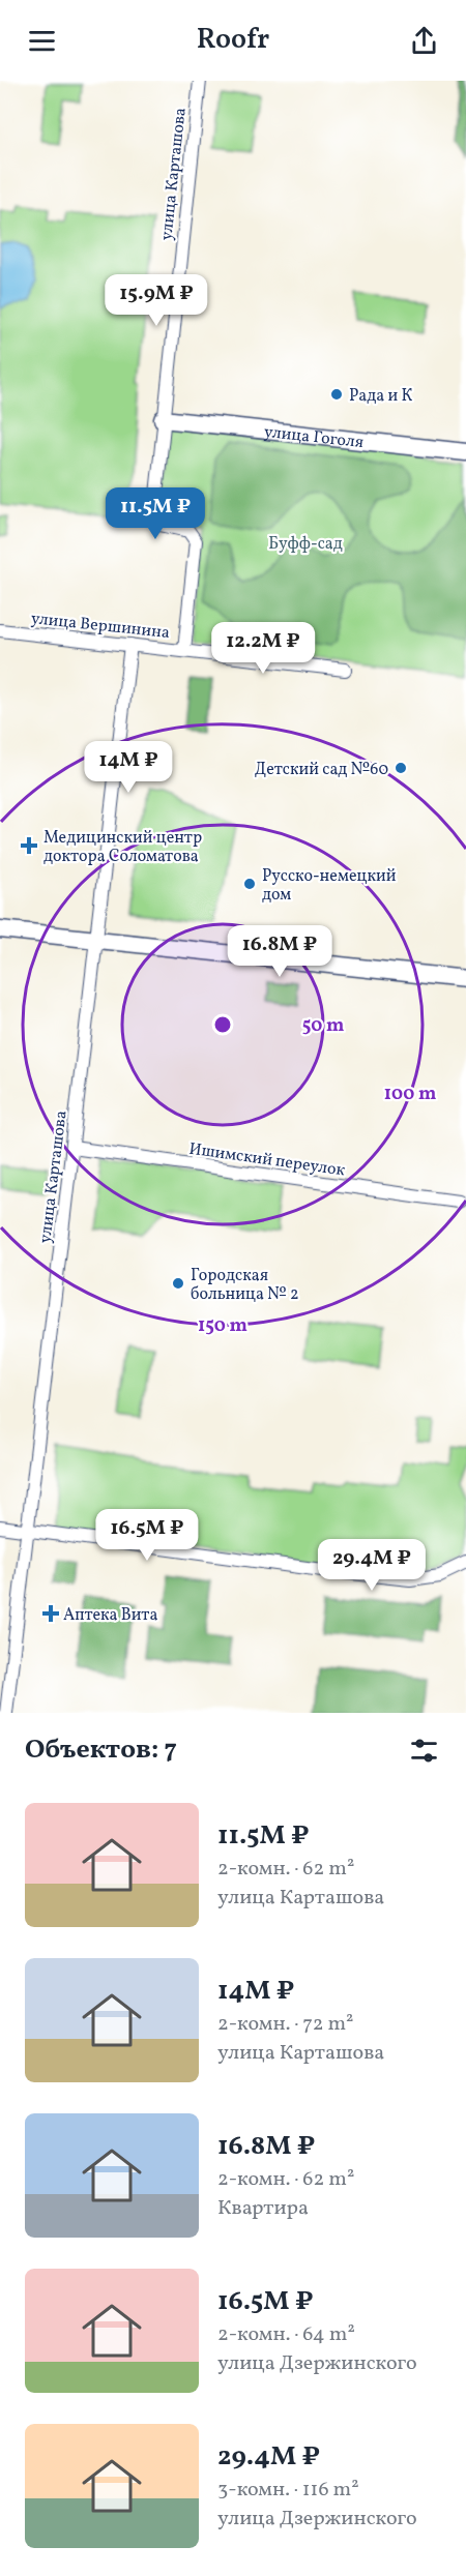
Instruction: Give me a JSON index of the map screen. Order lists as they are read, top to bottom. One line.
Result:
{"streets":{"main road":["улица Гоголя"],"street":["улица Карташова","улица Вершинина","Ишимский переулок"]},"crossings":[["улица Карташова","улица Гоголя"],["улица Карташова","улица Вершинина"],["улица Карташова","Ишимский переулок"]],"parks":["Буфф-сад"],"places":{"other":["Рада и К","Детский сад №60","Русско-немецкий дом","Городская больница № 2"],"health":["Медицинский центр доктора Соломатова","Аптека Вита"]},"page":{"header":"Roofr","price":["15.9M ₽","11.5M ₽","12.2M ₽","14M ₽","16.8M ₽","16.5M ₽","29.4M ₽"],"heading":"Объектов: 7","list":[{"name":"11.5M ₽","note":"2-комн. · 62 m² · улица Карташова"},{"name":"14M ₽","note":"2-комн. · 72 m² · улица Карташова"},{"name":"16.8M ₽","note":"2-комн. · 62 m² · Квартира"},{"name":"16.5M ₽","note":"2-комн. · 64 m² · улица Дзержинского"},{"name":"29.4M ₽","note":"3-комн. · 116 m² · улица Дзержинского"}]},"rings":["50 m","100 m","150 m"]}
